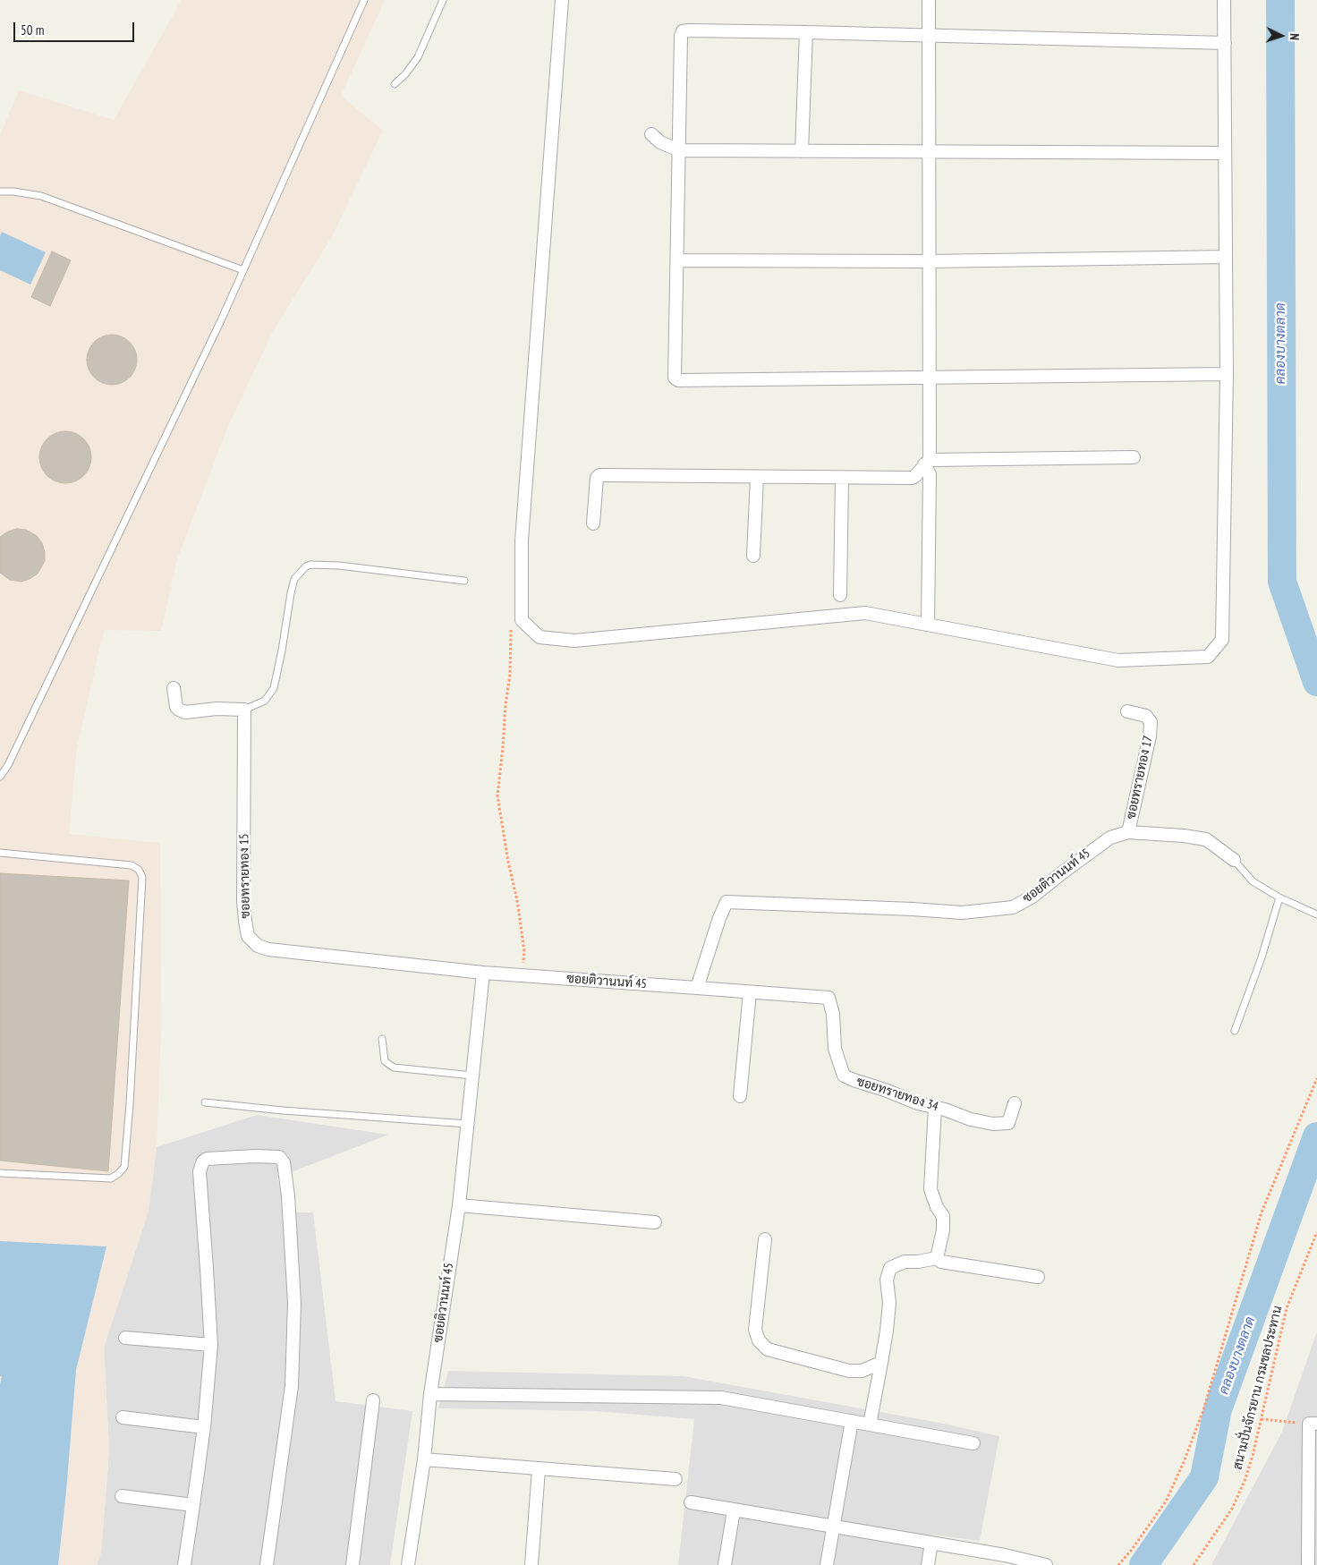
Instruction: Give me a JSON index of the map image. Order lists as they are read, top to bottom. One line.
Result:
{"streets":{"street":["ซอยทรายทอง 17","ซอยทรายทอง 15","ซอยติวานนท์ 45","ซอยทรายทอง 34"],"path":["สนามปั่นจักรยาน กรมชลประทาน"]},"crossings":[["ซอยทรายทอง 17","ซอยติวานนท์ 45"],["ซอยทรายทอง 15","ซอยติวานนท์ 45"],["ซอยติวานนท์ 45","ซอยทรายทอง 34"]],"water":["คลองบางตลาด"],"scale_bar":"50 m","north":"right"}
